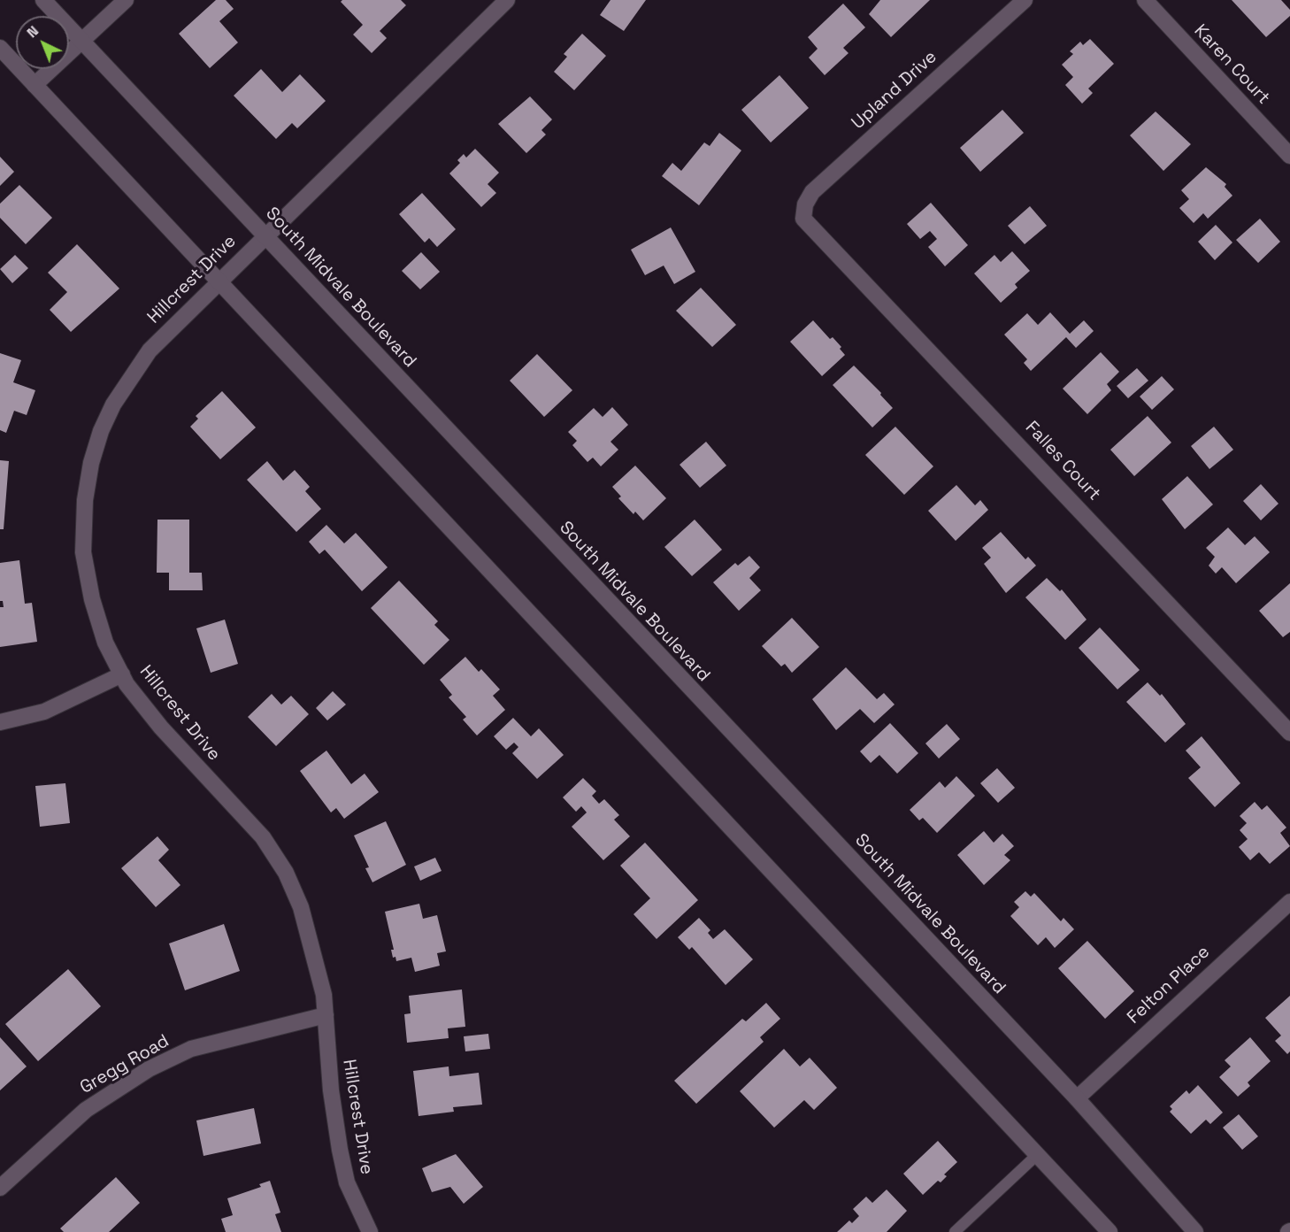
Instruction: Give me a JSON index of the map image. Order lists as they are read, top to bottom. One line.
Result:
{"streets":{"street":["Karen Court","Upland Drive","Hillcrest Drive","South Midvale Boulevard","Falles Court","Felton Place","Gregg Road"]},"crossings":[["Upland Drive","Falles Court"],["Hillcrest Drive","South Midvale Boulevard"],["Hillcrest Drive","Gregg Road"],["South Midvale Boulevard","Felton Place"]],"north":"top left"}
